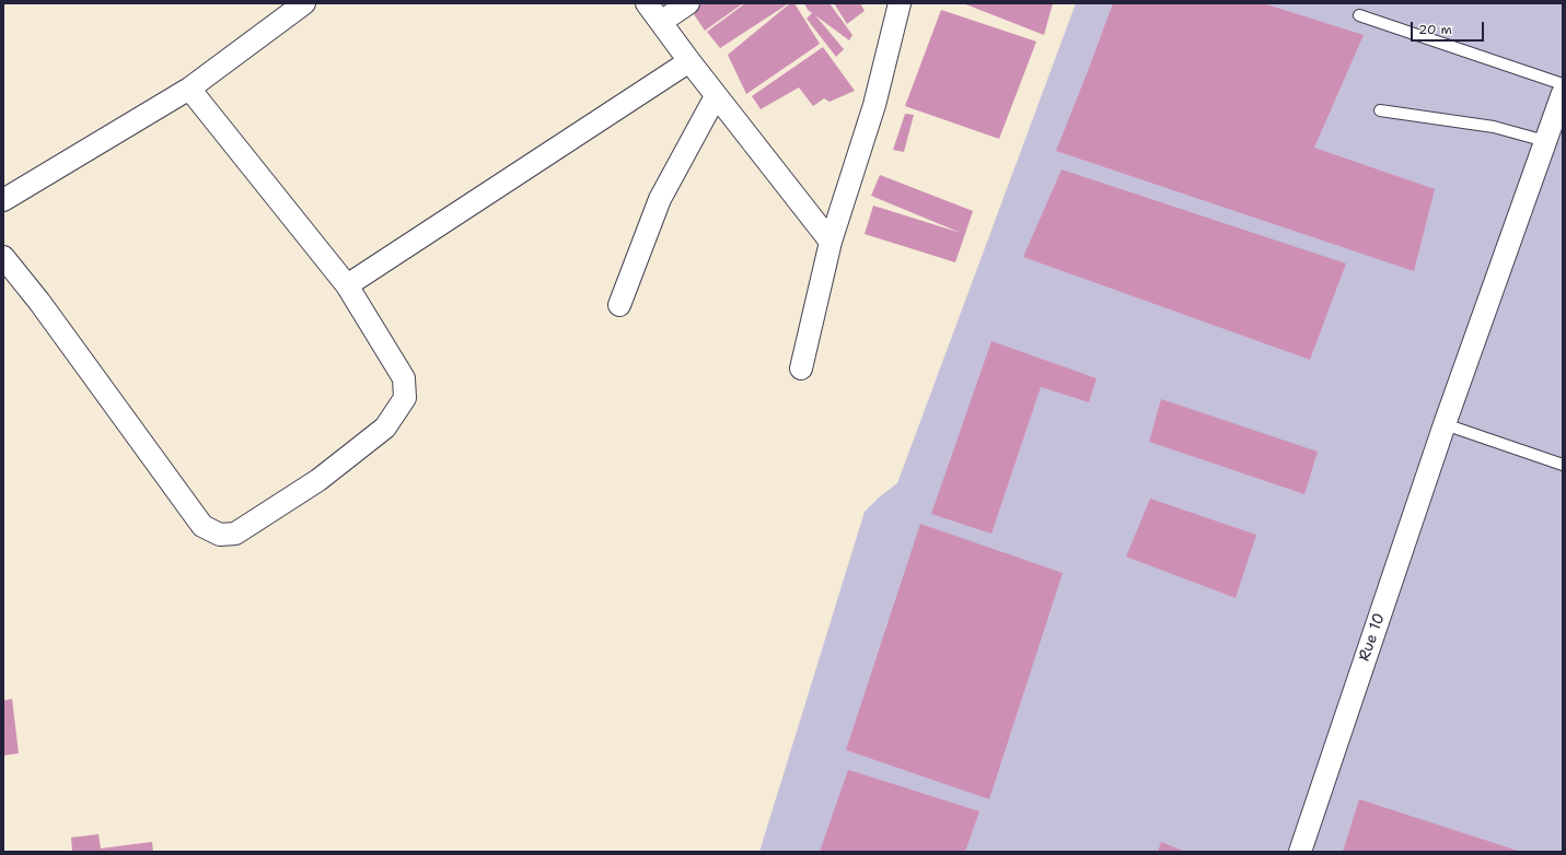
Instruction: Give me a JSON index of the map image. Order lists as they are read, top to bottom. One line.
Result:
{"streets":{"street":["Rue 10"]},"scale_bar":"20 m"}
